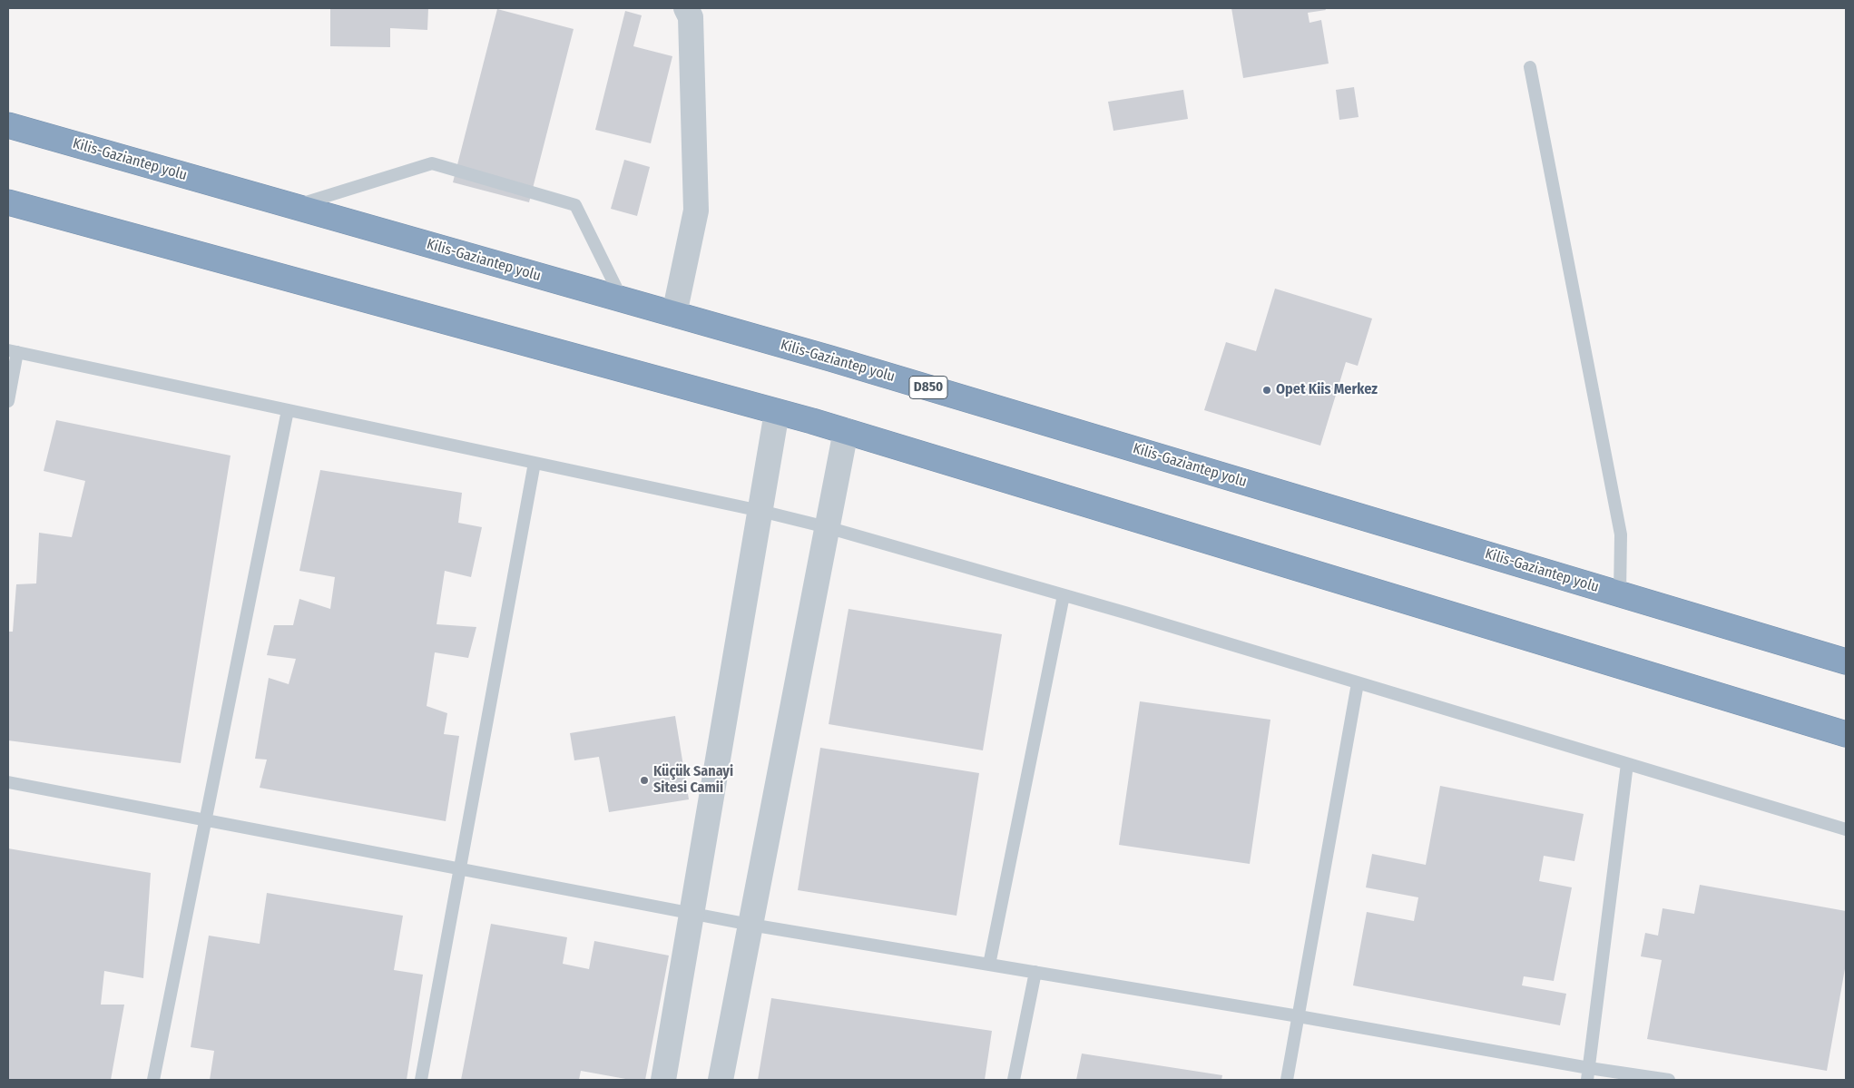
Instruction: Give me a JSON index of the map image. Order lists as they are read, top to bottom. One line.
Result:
{"streets":{"highway":["Kilis-Gaziantep yolu","D850"]},"places":["Opet Kiis Merkez","Küçük Sanayi Sitesi Camii"]}
